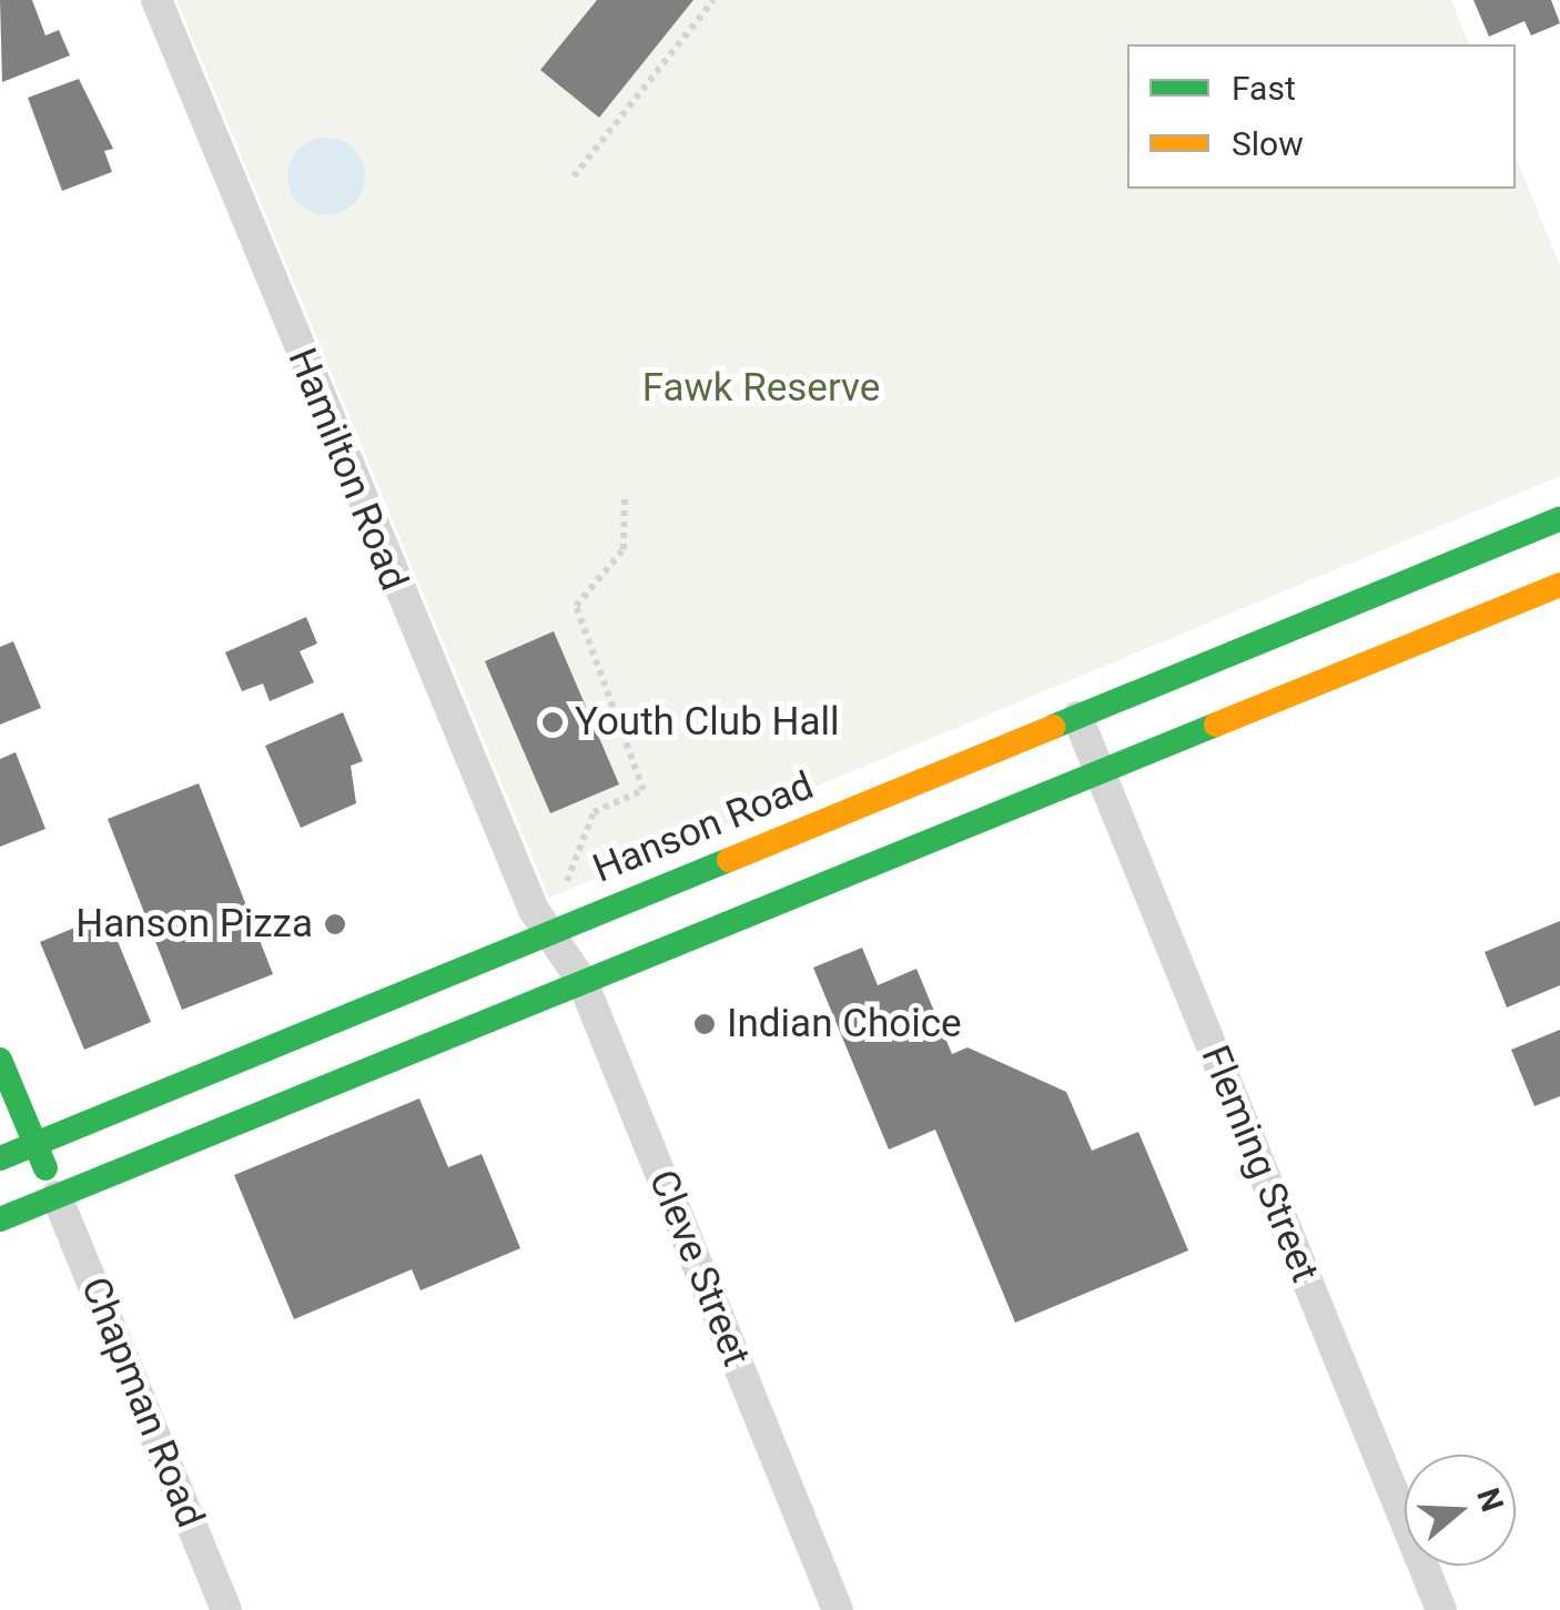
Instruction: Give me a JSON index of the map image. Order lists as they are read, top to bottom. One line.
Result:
{"streets":{"main road":["Hanson Road"],"street":["Hamilton Road","Fleming Street","Cleve Street","Chapman Road"]},"crossings":[["Hamilton Road","Hanson Road"],["Hamilton Road","Cleve Street"],["Hanson Road","Fleming Street"],["Hanson Road","Cleve Street"]],"parks":["Fawk Reserve"],"places":["Youth Club Hall","Hanson Pizza","Indian Choice"],"legend":["Fast","Slow"],"north":"right"}
